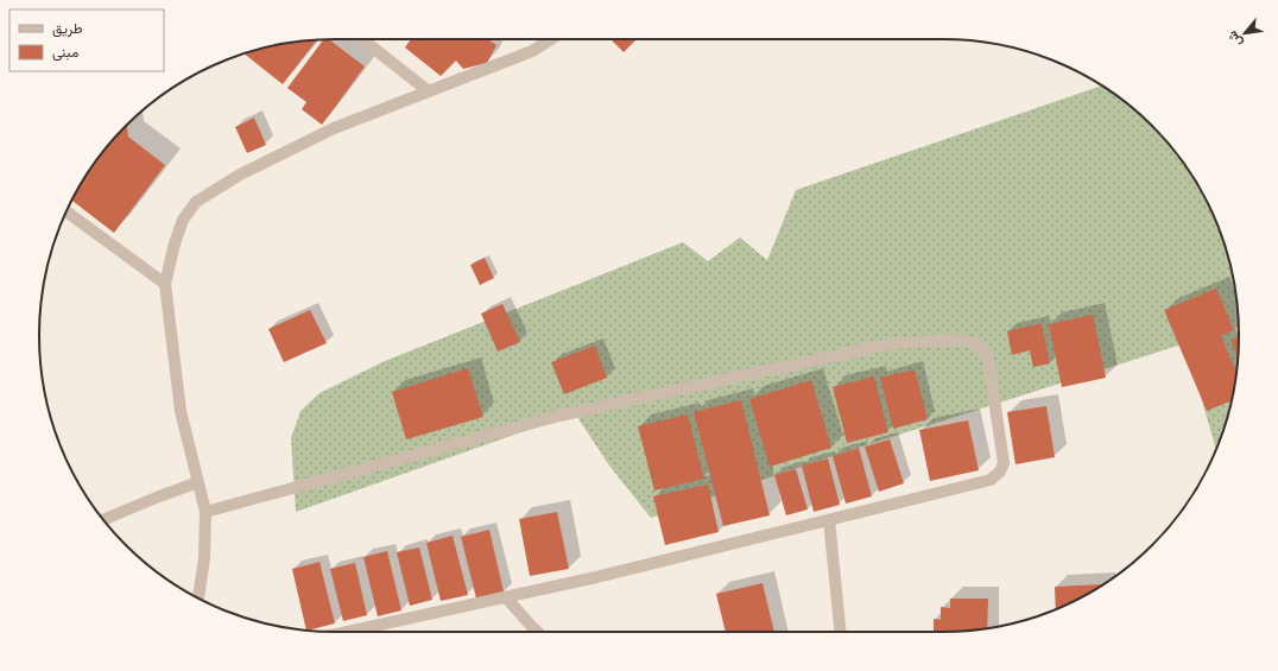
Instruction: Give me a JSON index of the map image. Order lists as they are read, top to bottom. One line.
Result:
{"legend":["طريق","مبنى"],"north":"bottom left"}
